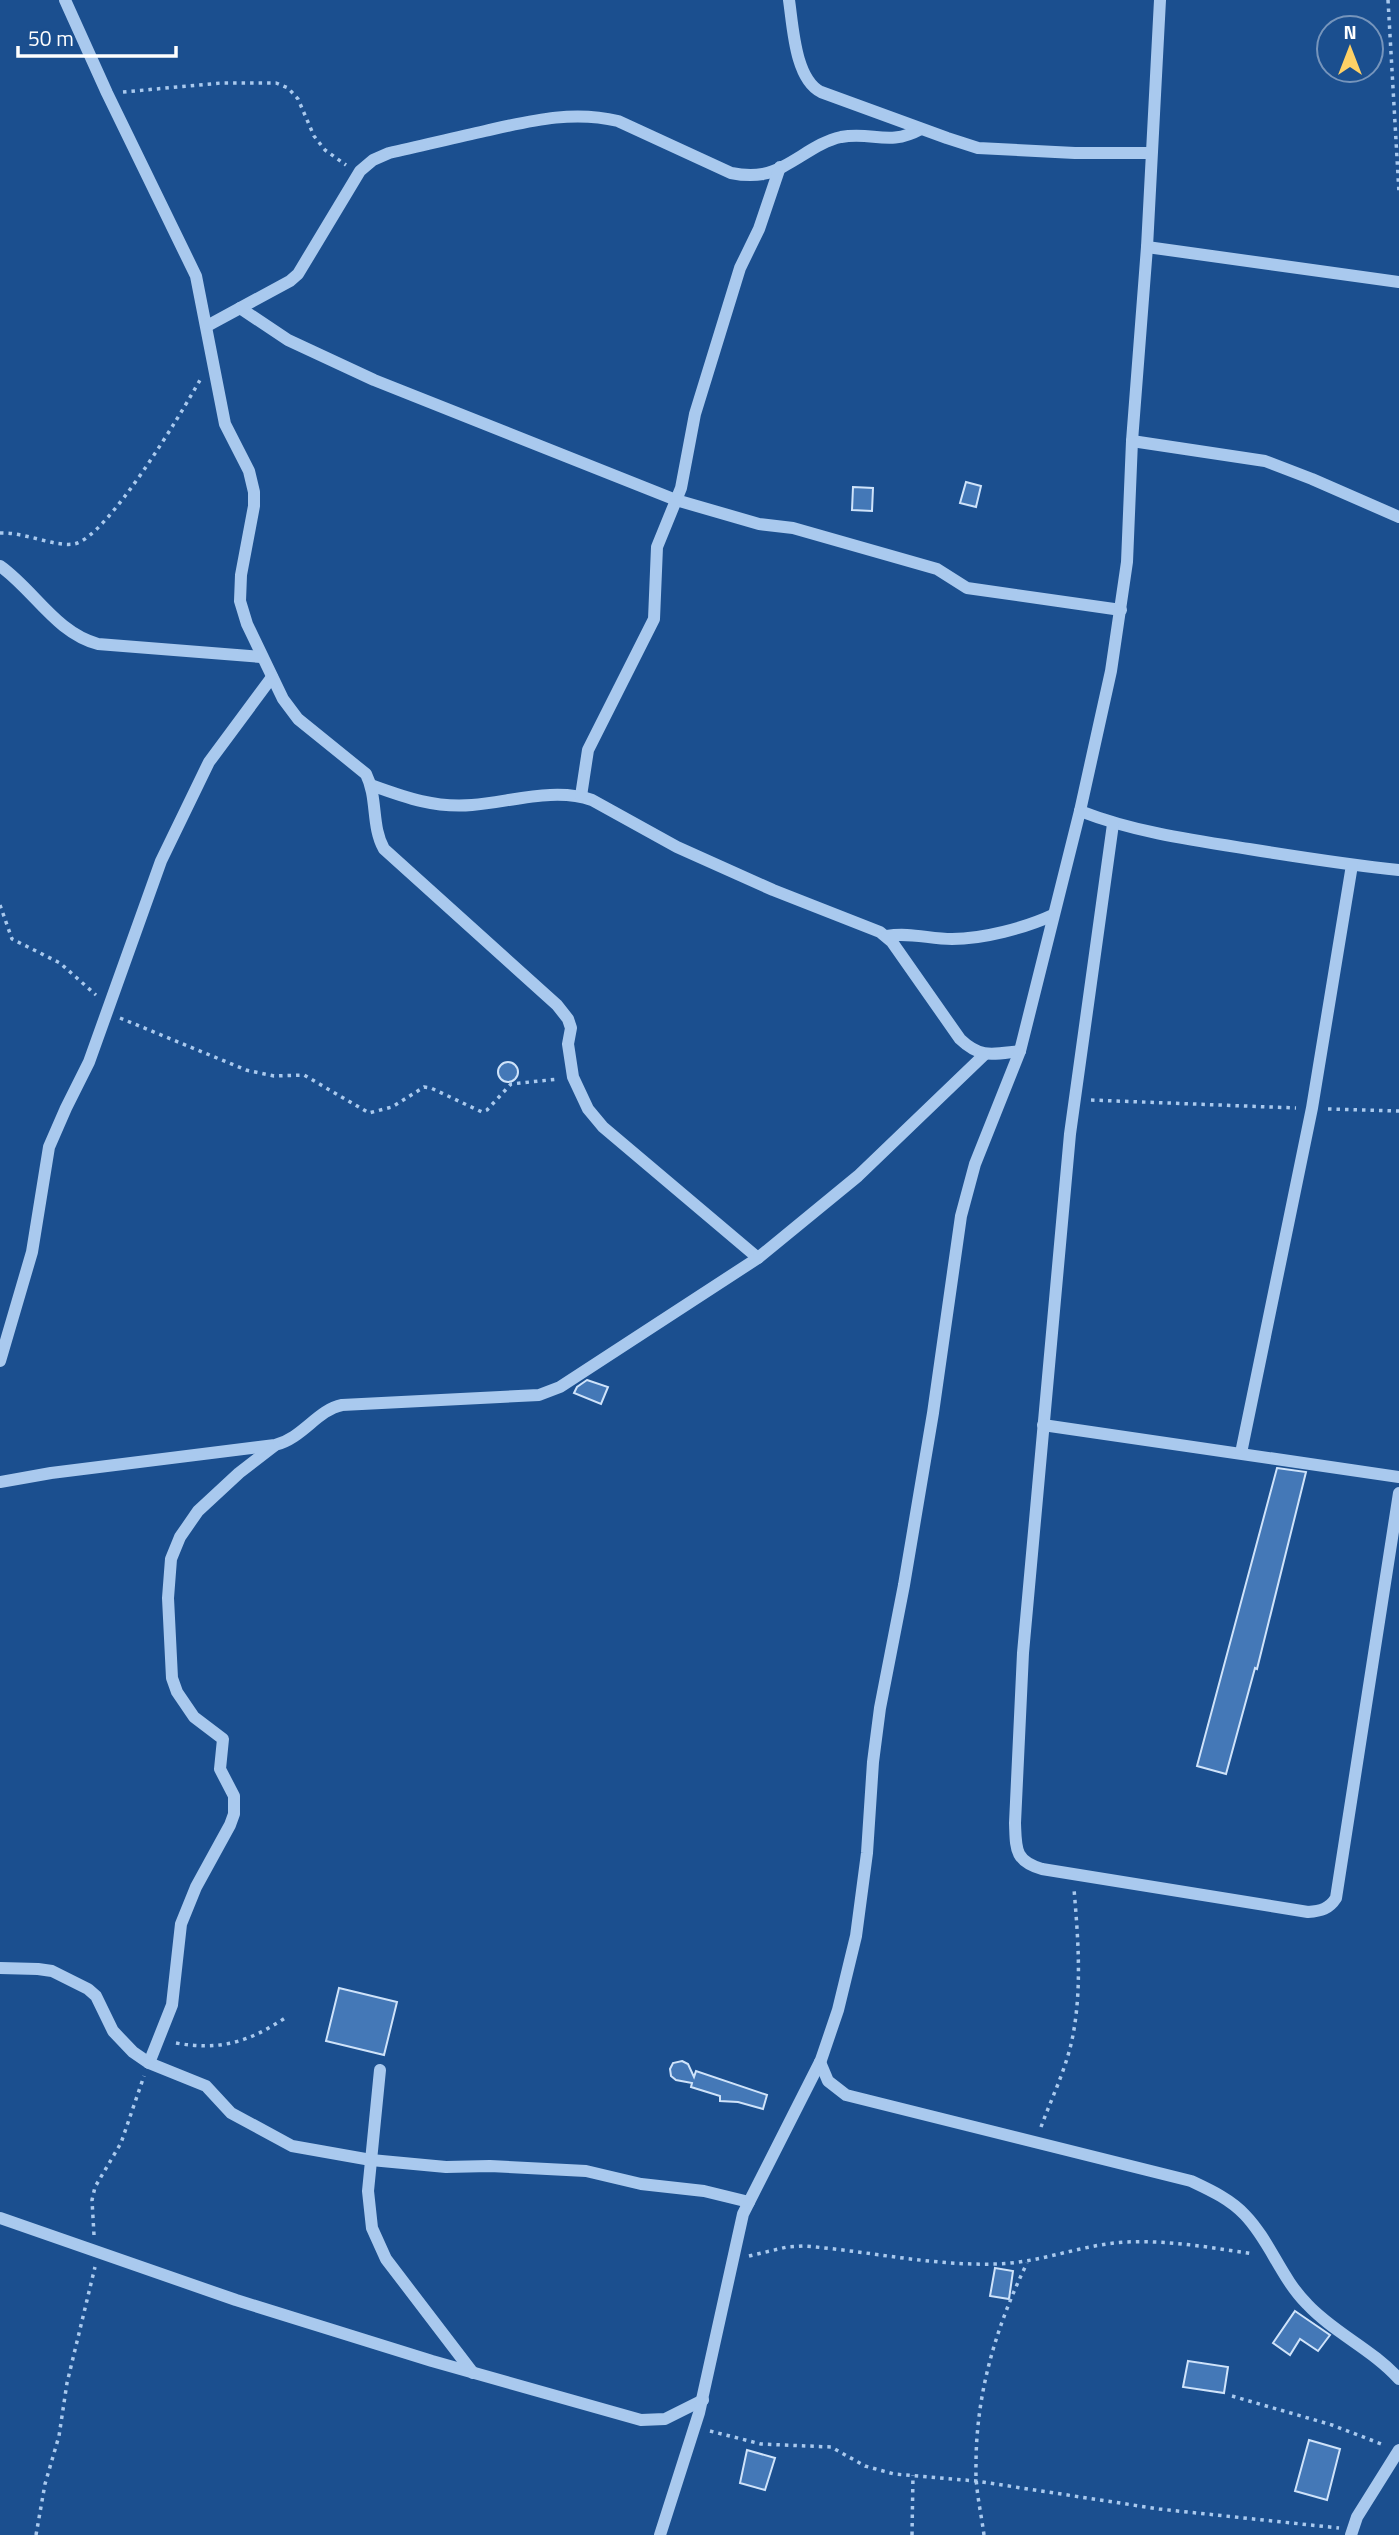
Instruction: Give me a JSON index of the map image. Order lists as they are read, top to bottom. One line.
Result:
{"scale_bar":"50 m","north":"top"}
